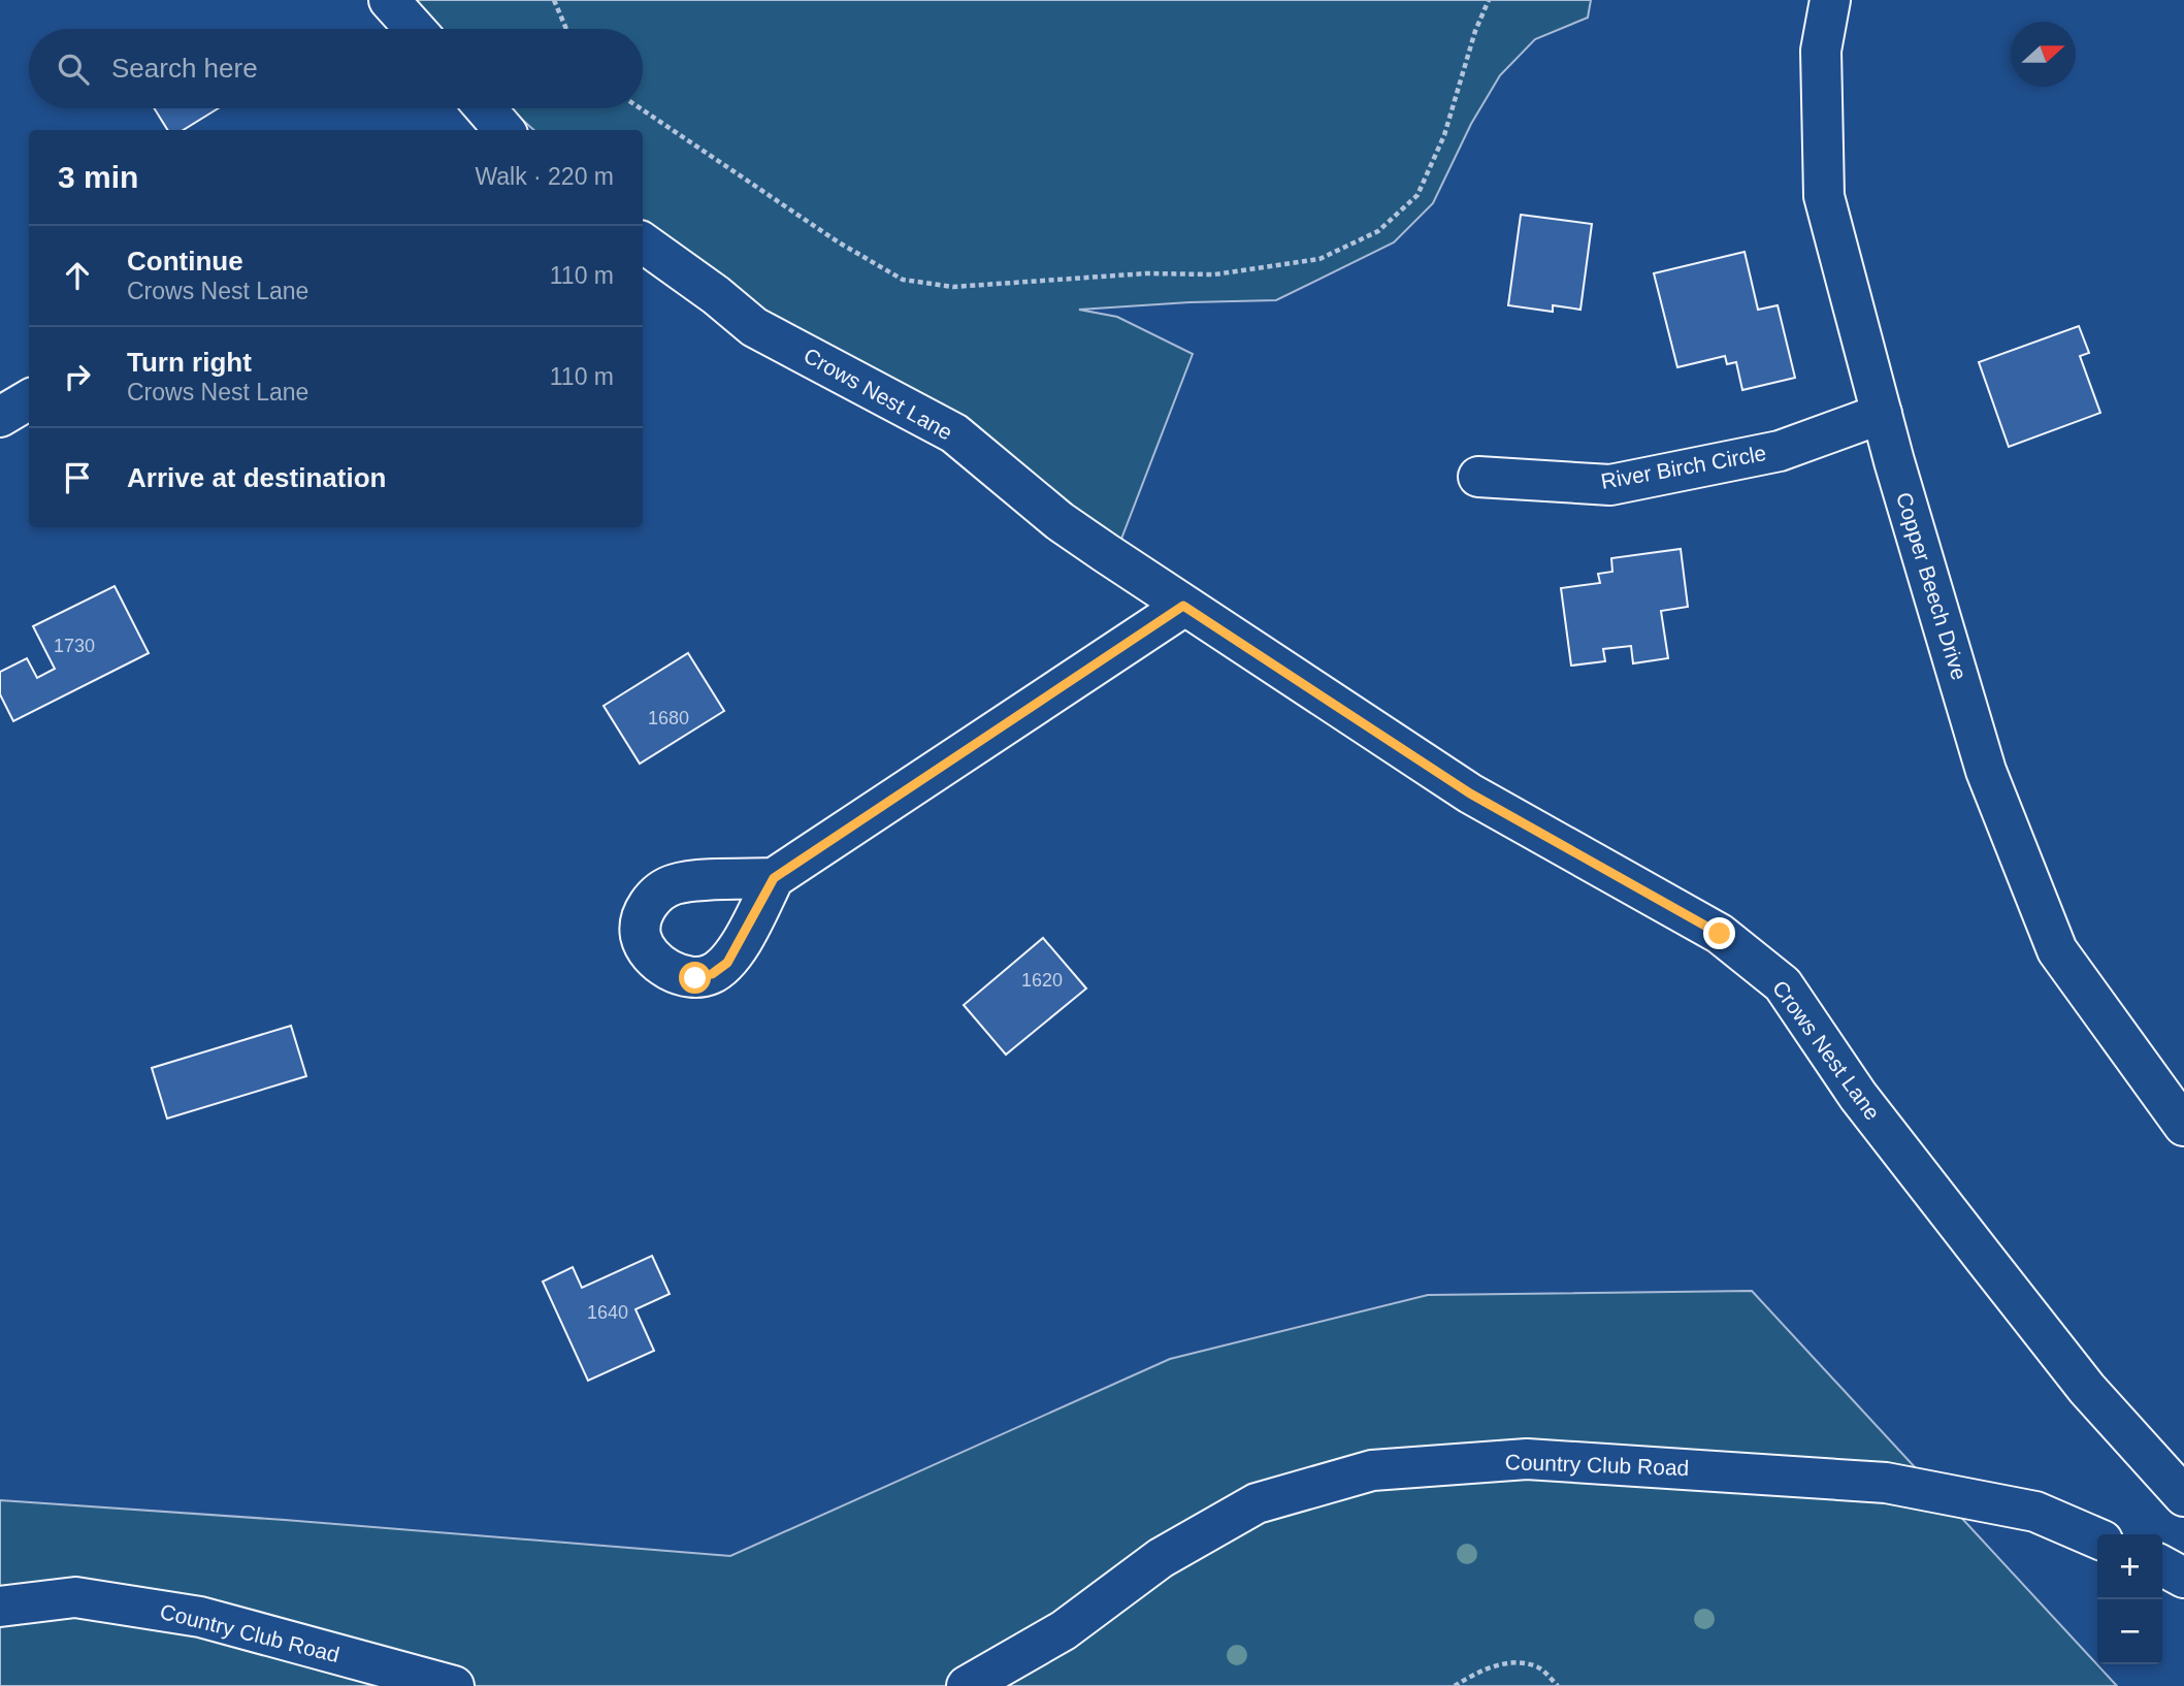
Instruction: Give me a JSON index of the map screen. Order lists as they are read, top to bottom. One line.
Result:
{"streets":{"street":["Crows Nest Lane","River Birch Circle","Copper Beech Drive","Country Club Road"]},"crossings":[["River Birch Circle","Copper Beech Drive"]],"house_numbers":["1730","1680","1620","1640"],"north":"right","page":{"search":"Search here","heading":["3 min","Walk · 220 m"],"list":[["Continue","Crows Nest Lane","110 m"],["Turn right","Crows Nest Lane","110 m"],"Arrive at destination"],"map_buttons":["+","−"]}}
